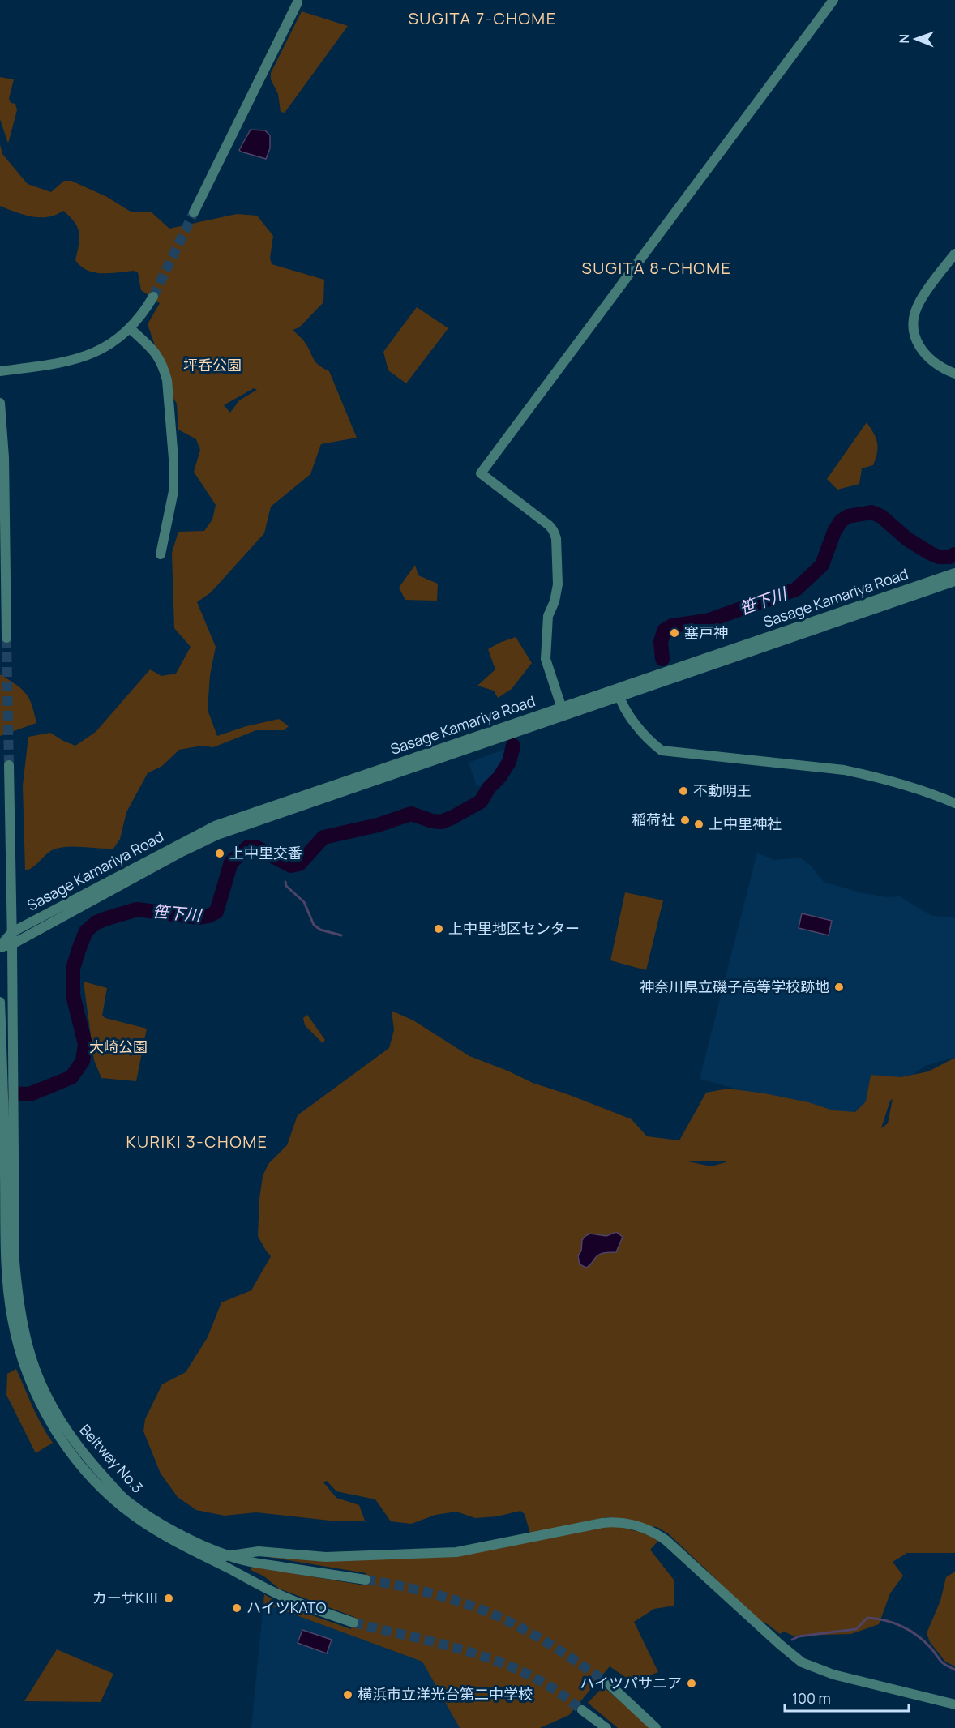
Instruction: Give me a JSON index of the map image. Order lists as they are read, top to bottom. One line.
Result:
{"streets":{"street":["Sasage Kamariya Road","Beltway No.3"]},"crossings":[["Sasage Kamariya Road","Beltway No.3"]],"districts":["SUGITA 7-CHOME","SUGITA 8-CHOME","KURIKI 3-CHOME"],"water":["笹下川"],"parks":["坪呑公園","大崎公園"],"places":["塞戸神","不動明王","稲荷社","上中里神社","上中里交番","上中里地区センター","神奈川県立磯子高等学校跡地","カーサKⅢ","ハイツKATO","ハイツパサニア","横浜市立洋光台第二中学校"],"scale_bar":"100 m","north":"left"}
